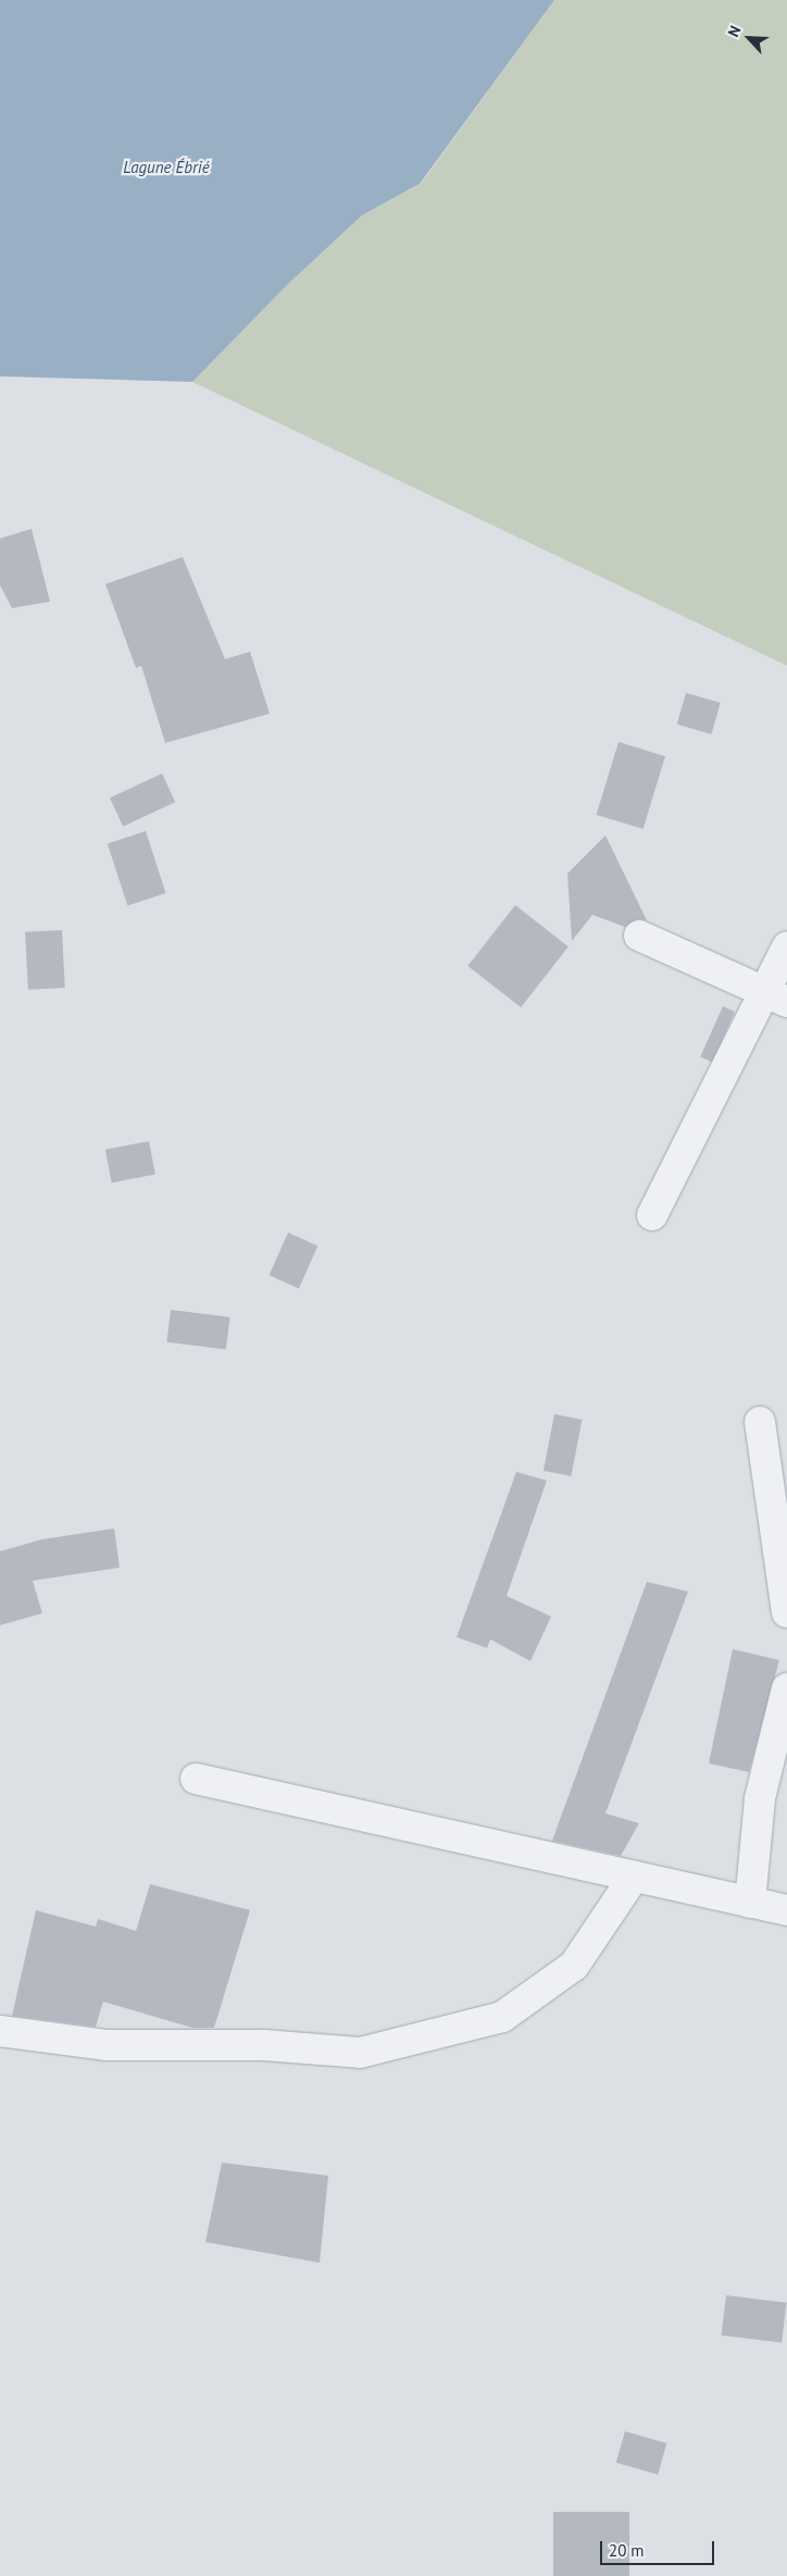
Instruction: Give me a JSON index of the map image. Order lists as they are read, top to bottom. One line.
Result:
{"water":["Lagune Ébrié"],"scale_bar":"20 m","north":"top left"}
